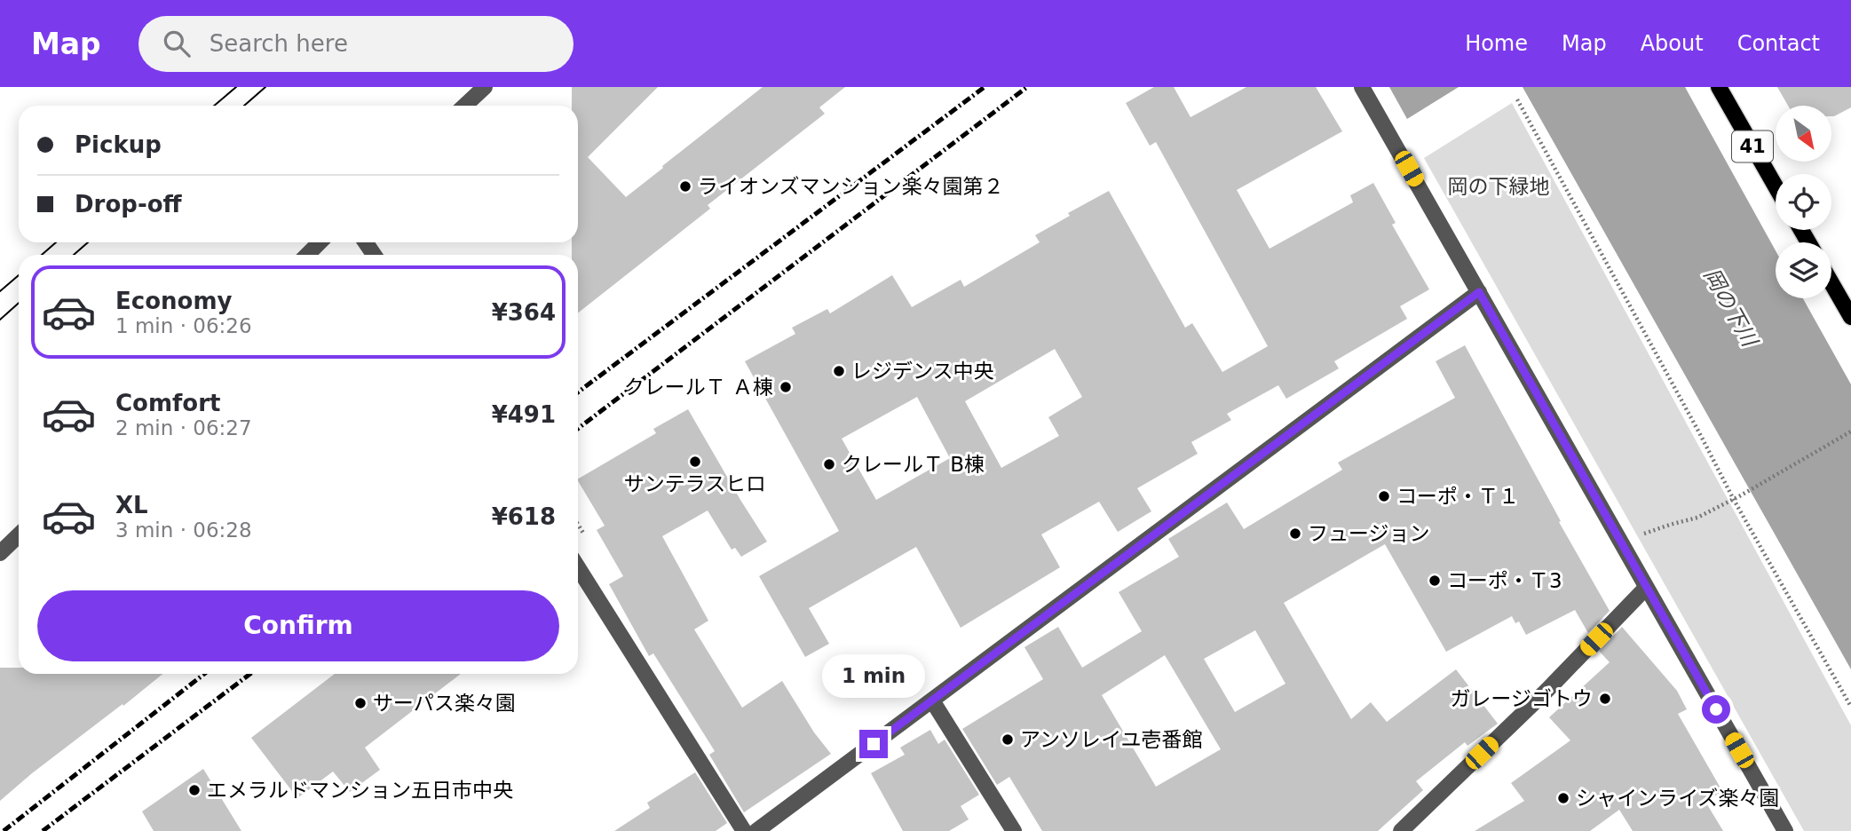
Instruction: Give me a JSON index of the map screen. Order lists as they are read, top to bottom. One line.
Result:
{"streets":{"main road":["41"]},"water":["岡の下川"],"parks":["岡の下緑地"],"places":["ライオンズマンション楽々園第２","レジデンス中央","クレールＴ Ａ棟","サンテラスヒロ","クレールＴ B棟","コーポ・Ｔ１","フュージョン","コーポ・Ｔ3","ガレージゴトウ","サーパス楽々園","アンソレイユ壱番館","エメラルドマンション五日市中央","シャインライズ楽々園"],"north":"bottom right","page":{"header":"Map","search":"Search here","nav":["Home","Map","About","Contact"],"banner":["Pickup","Drop-off"],"list":[{"name":"Economy","note":"1 min · 06:26","value":"¥364"},{"name":"Comfort","note":"2 min · 06:27","value":"¥491"},{"name":"XL","note":"3 min · 06:28","value":"¥618"}],"buttons":"Confirm","bubble":"1 min"}}
